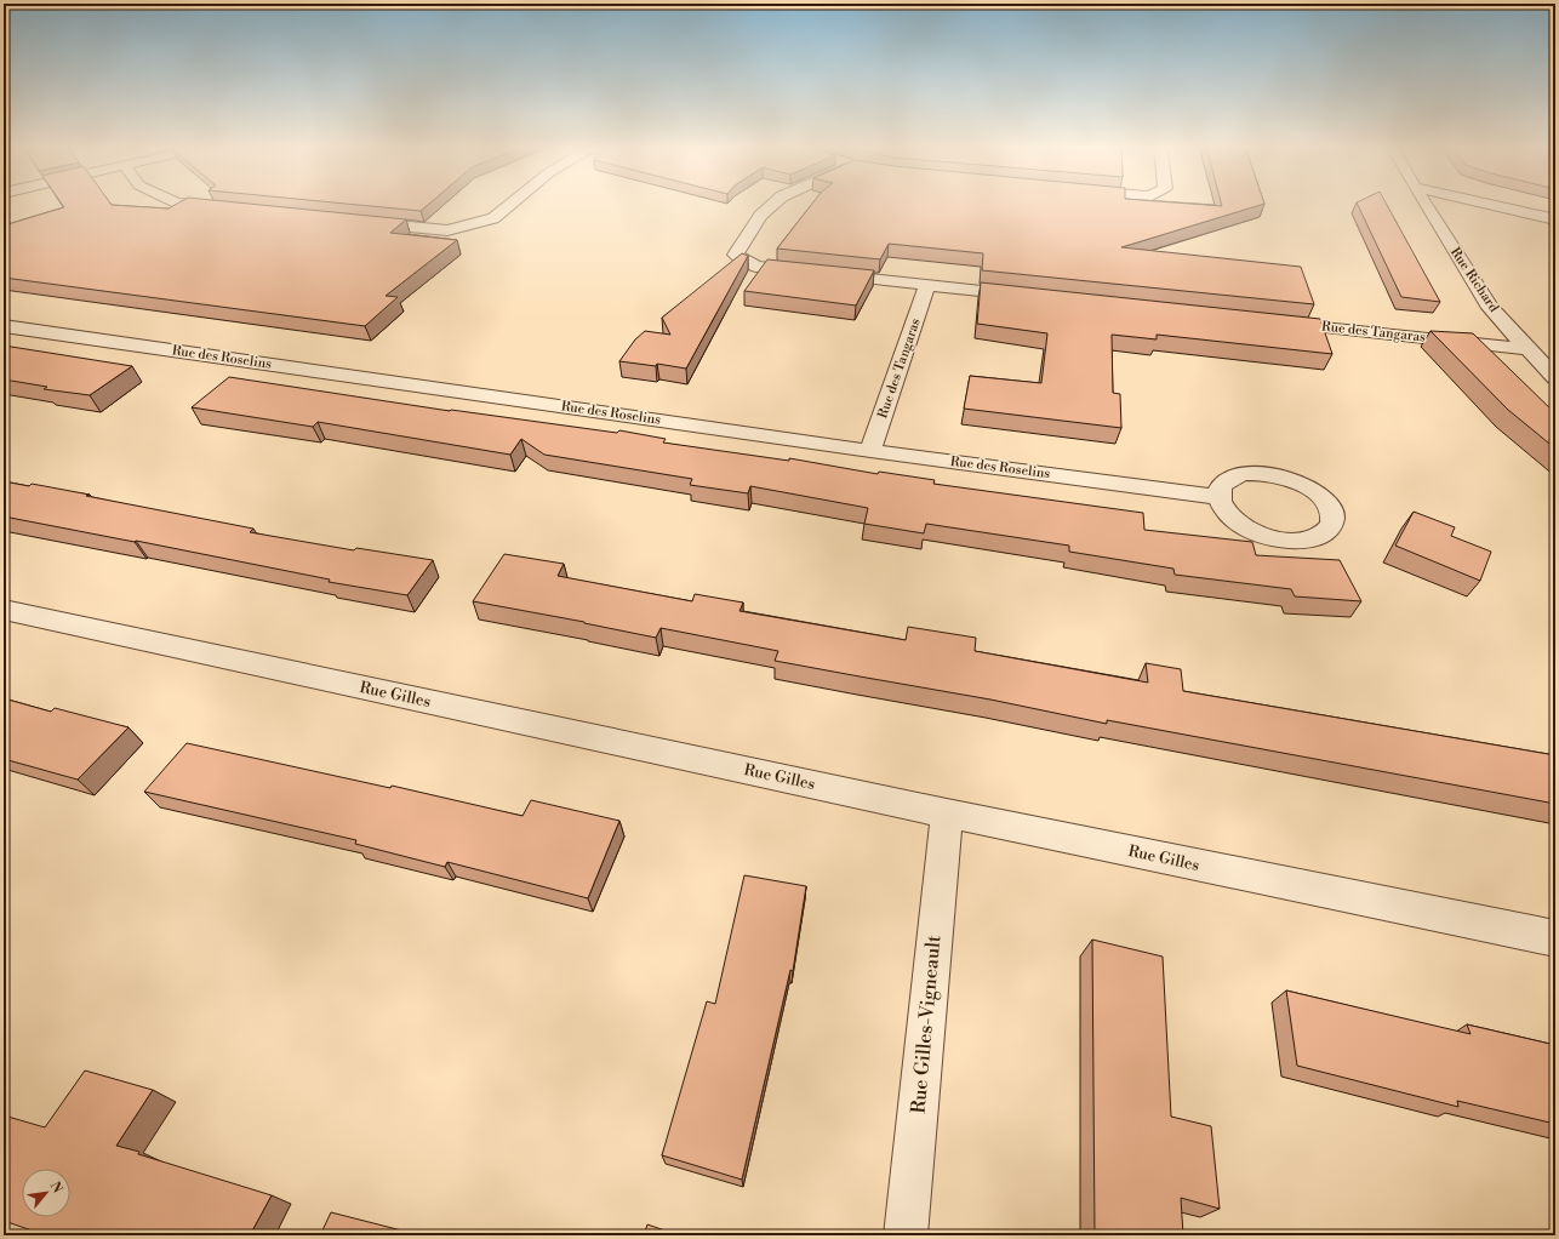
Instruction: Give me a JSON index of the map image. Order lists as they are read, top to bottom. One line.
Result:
{"streets":{"street":["Rue Richard","Rue des Tangaras","Rue des Roselins","Rue Gilles","Rue Gilles-Vigneault"]},"crossings":[["Rue Richard","Rue des Tangaras"],["Rue des Tangaras","Rue des Roselins"],["Rue Gilles","Rue Gilles-Vigneault"]],"north":"top right"}
